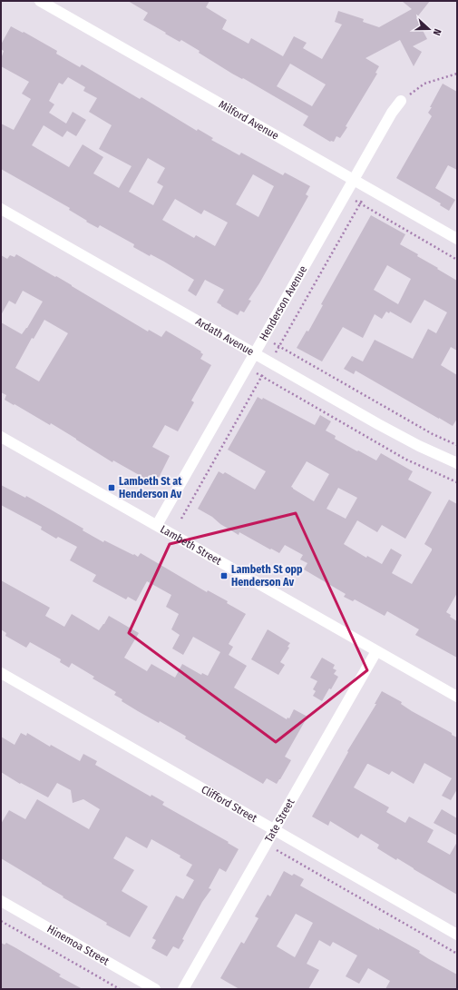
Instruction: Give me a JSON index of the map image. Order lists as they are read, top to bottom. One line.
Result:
{"streets":{"street":["Milford Avenue","Henderson Avenue","Ardath Avenue","Lambeth Street","Clifford Street","Tate Street","Hinemoa Street"]},"crossings":[["Milford Avenue","Henderson Avenue"],["Henderson Avenue","Ardath Avenue"],["Henderson Avenue","Lambeth Street"],["Lambeth Street","Tate Street"],["Clifford Street","Tate Street"]],"places":{"transit":["Lambeth St at Henderson Av","Lambeth St opp Henderson Av"]},"north":"right"}
